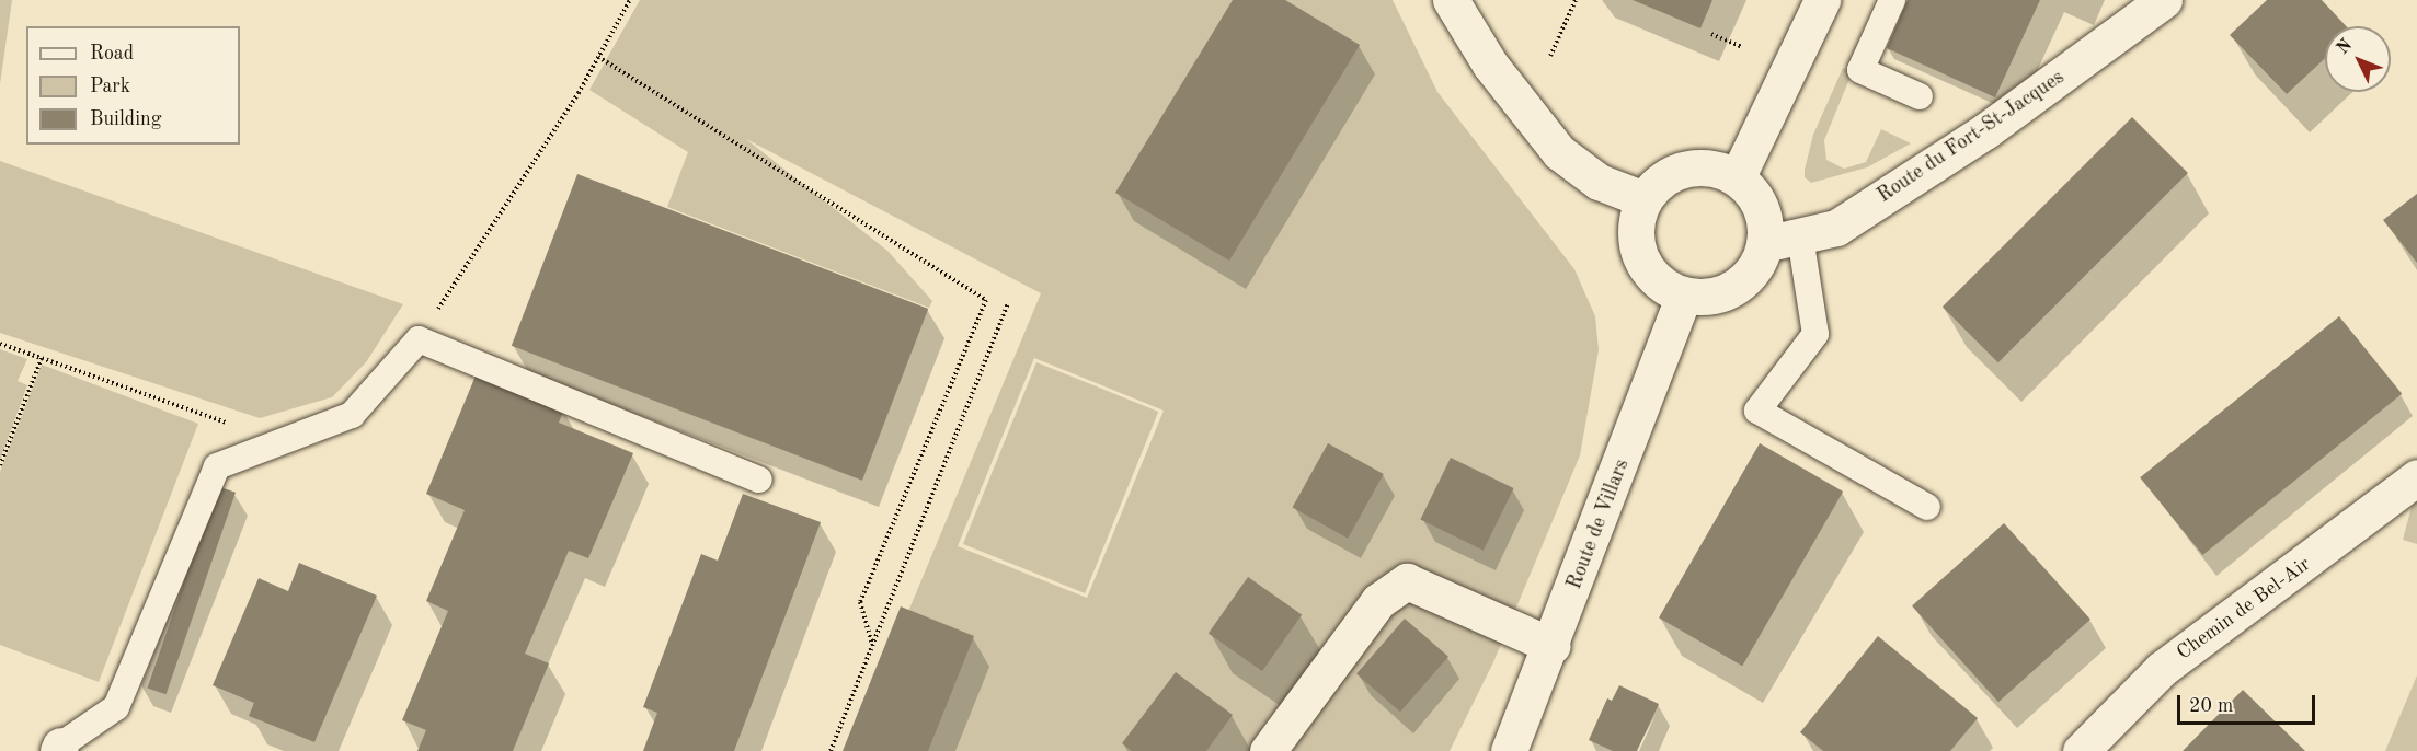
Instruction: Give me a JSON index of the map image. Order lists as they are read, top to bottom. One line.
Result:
{"streets":{"street":["Route du Fort-St-Jacques","Route de Villars","Chemin de Bel-Air"]},"crossings":[["Route du Fort-St-Jacques","Route de Villars"]],"legend":["Road","Park","Building"],"scale_bar":"20 m","north":"top left"}
